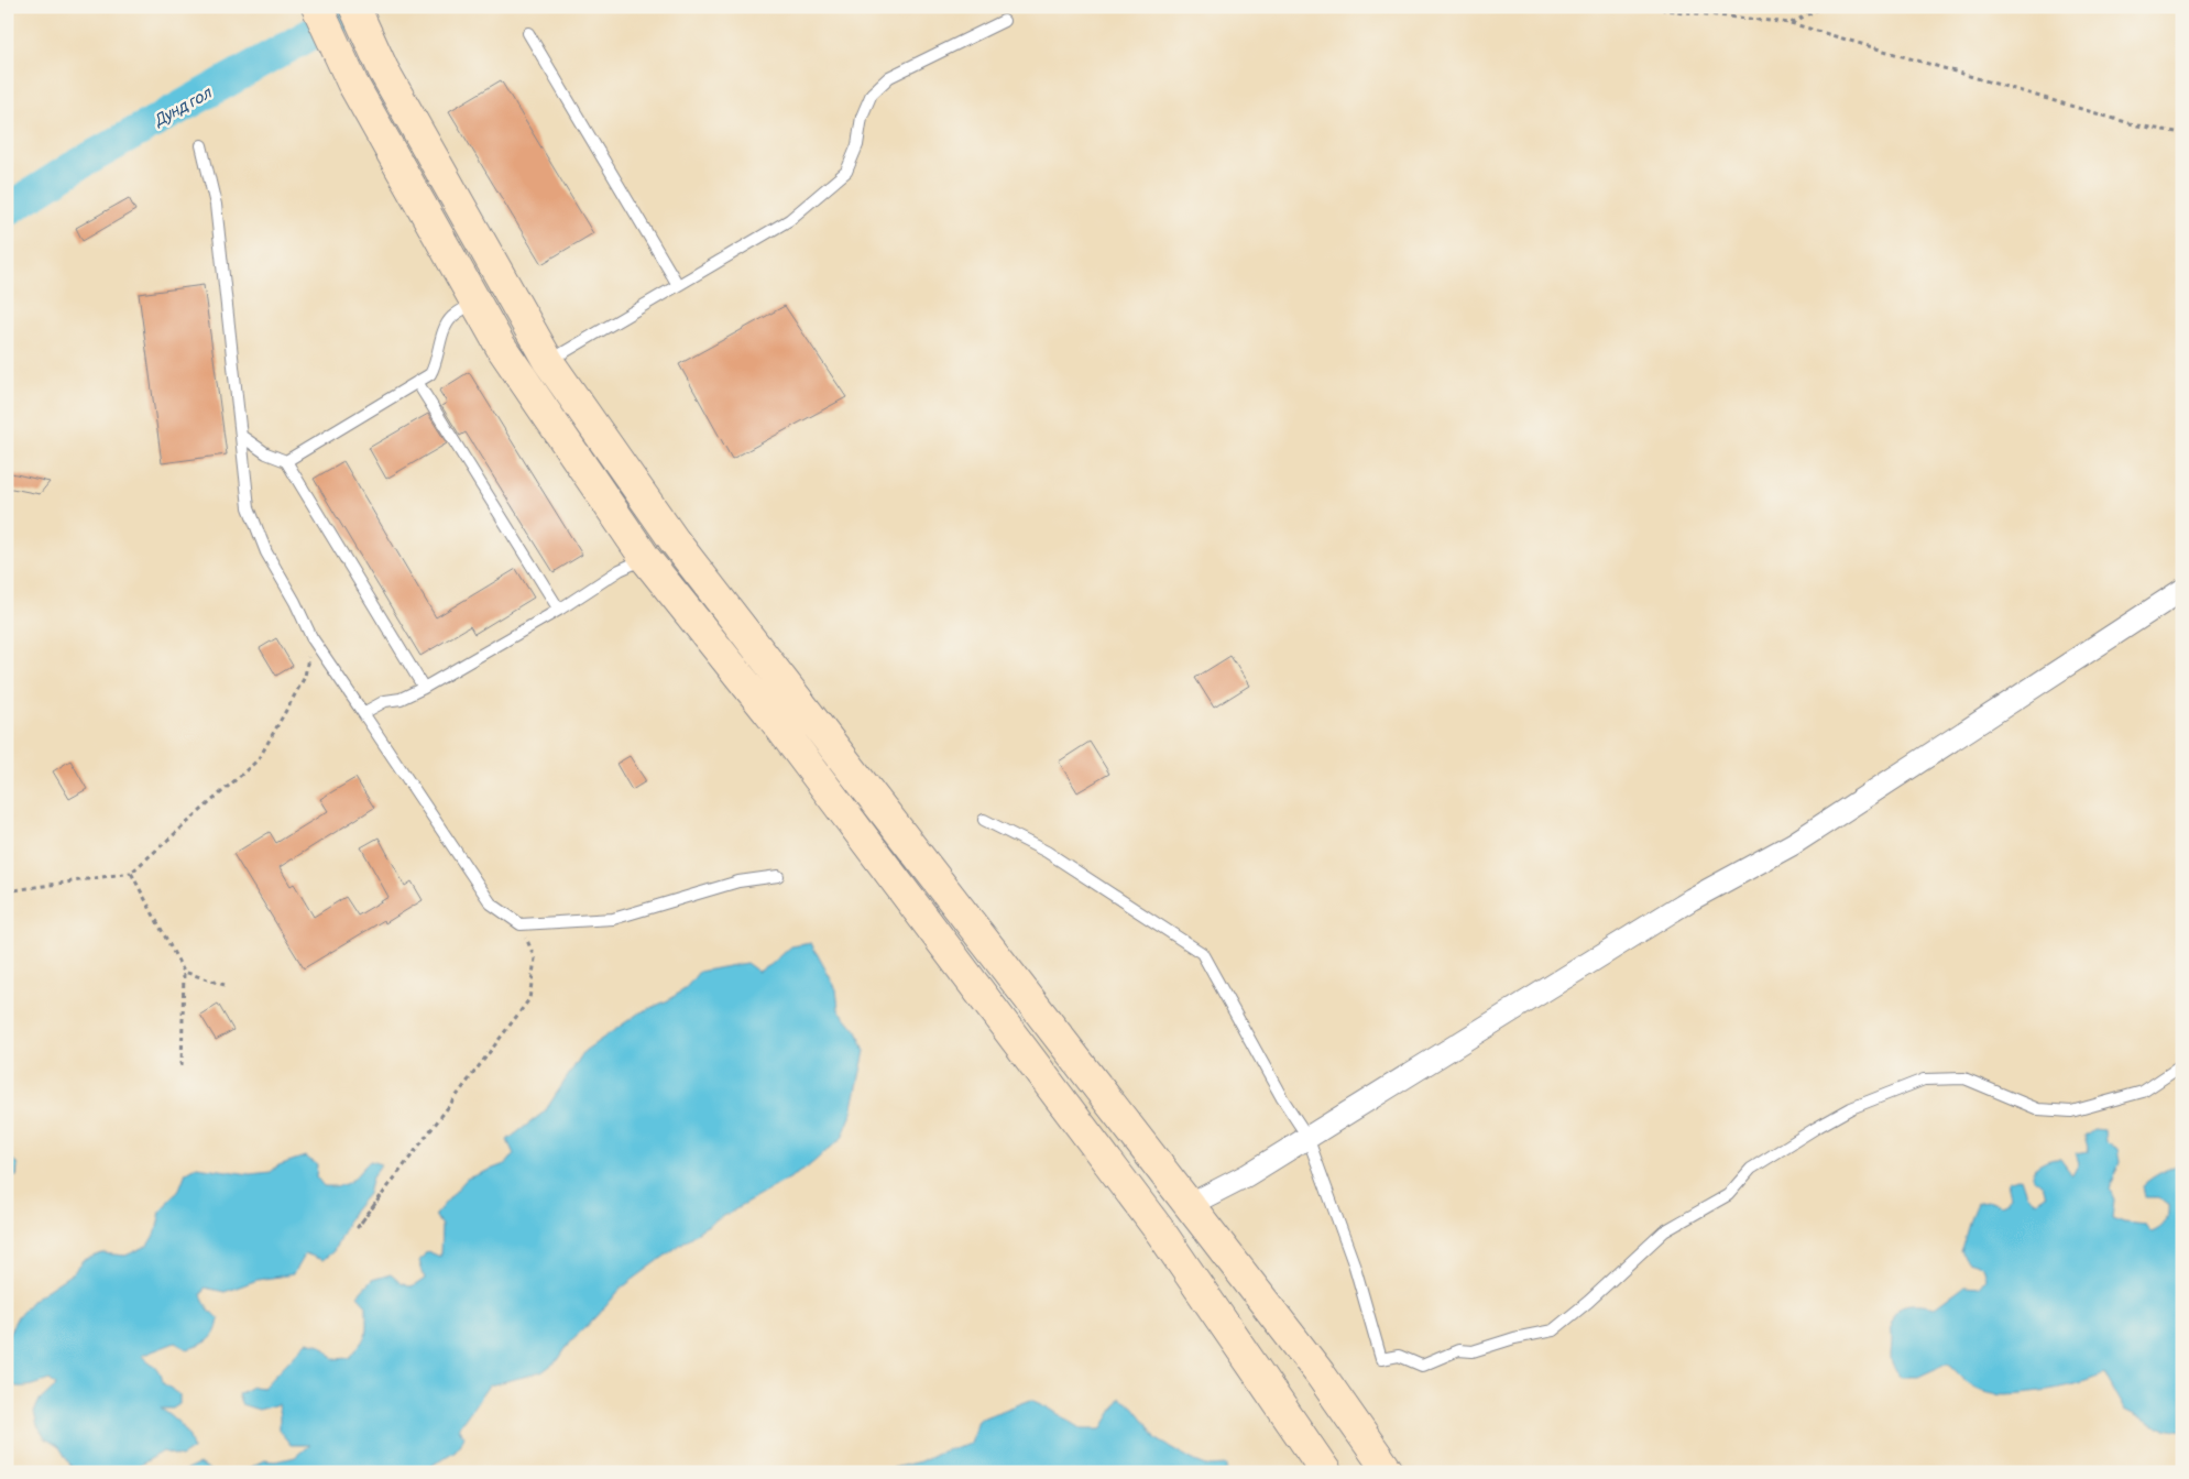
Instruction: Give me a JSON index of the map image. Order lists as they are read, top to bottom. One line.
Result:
{"water":["Дунд гол"]}
